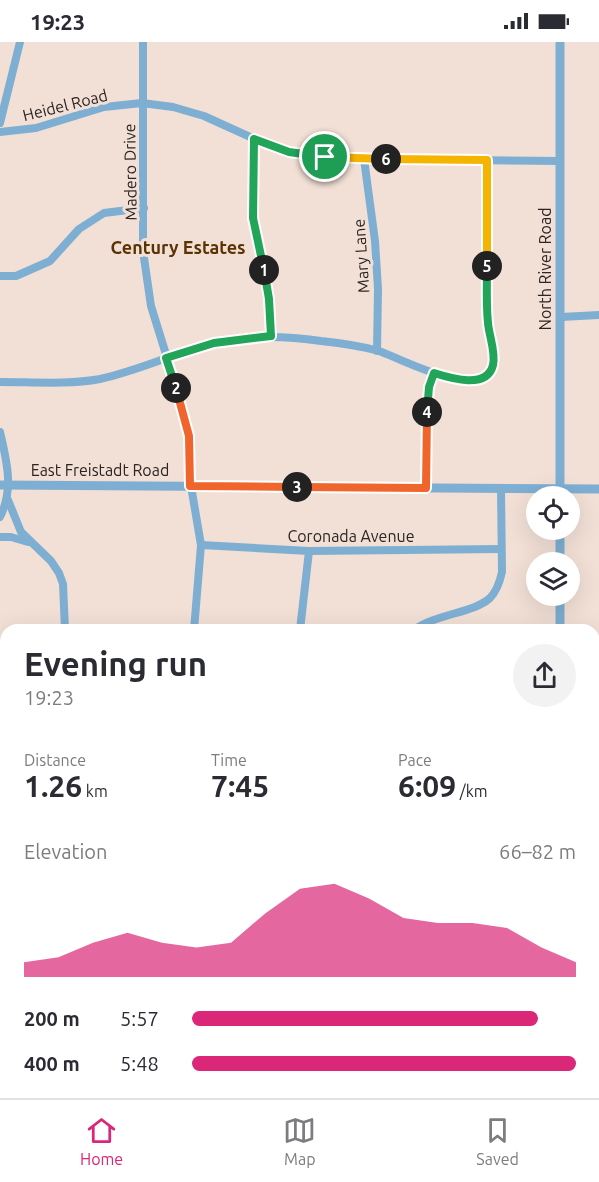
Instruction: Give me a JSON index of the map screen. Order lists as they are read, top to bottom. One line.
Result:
{"streets":{"street":["Heidel Road","Madero Drive","Mary Lane","North River Road","East Freistadt Road","Coronada Avenue"]},"crossings":[["Heidel Road","Madero Drive"],["Heidel Road","Mary Lane"],["Heidel Road","North River Road"],["Madero Drive","East Freistadt Road"],["Madero Drive","Coronada Avenue"]],"districts":["Century Estates"],"page":{"status":"19:23","pins":["6","5","1","2","4","3"],"heading":["Evening run","19:23"],"stats":[["Distance","1.26 km"],["Time","7:45"],["Pace","6:09 /km"]],"chart":["Elevation","66–82 m"],"list":[{"name":"200 m","note":"5:57"},{"name":"400 m","note":"5:48"}],"tabs":["Home","Map","Saved"]}}
